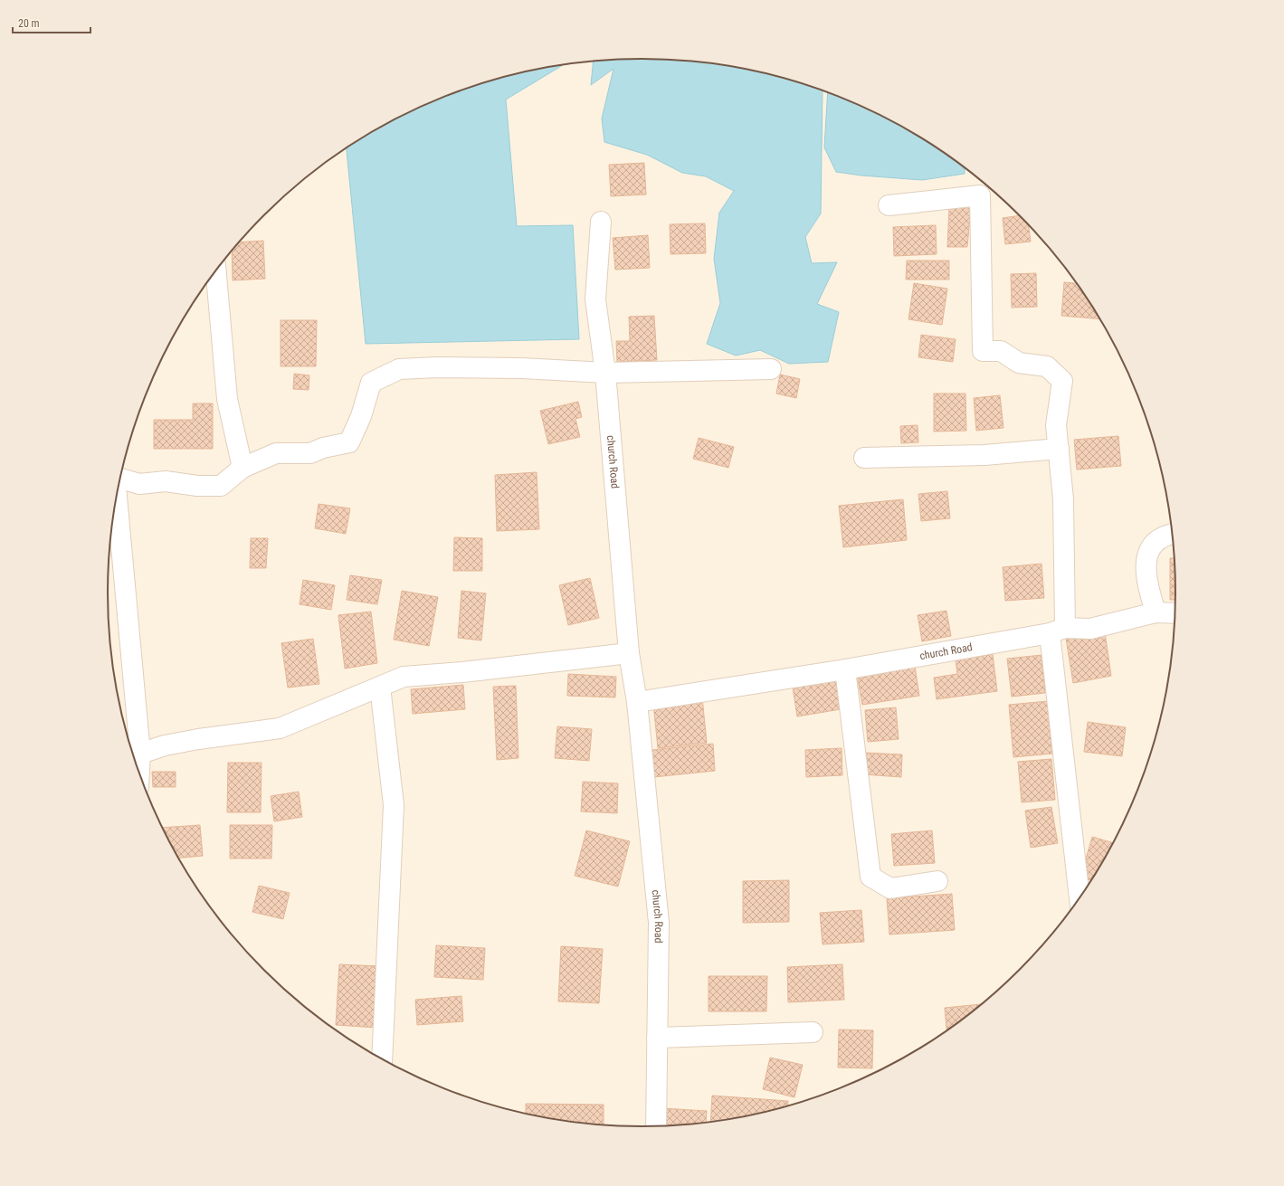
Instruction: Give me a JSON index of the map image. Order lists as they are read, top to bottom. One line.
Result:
{"streets":{"street":["church Road"]},"scale_bar":"20 m"}
